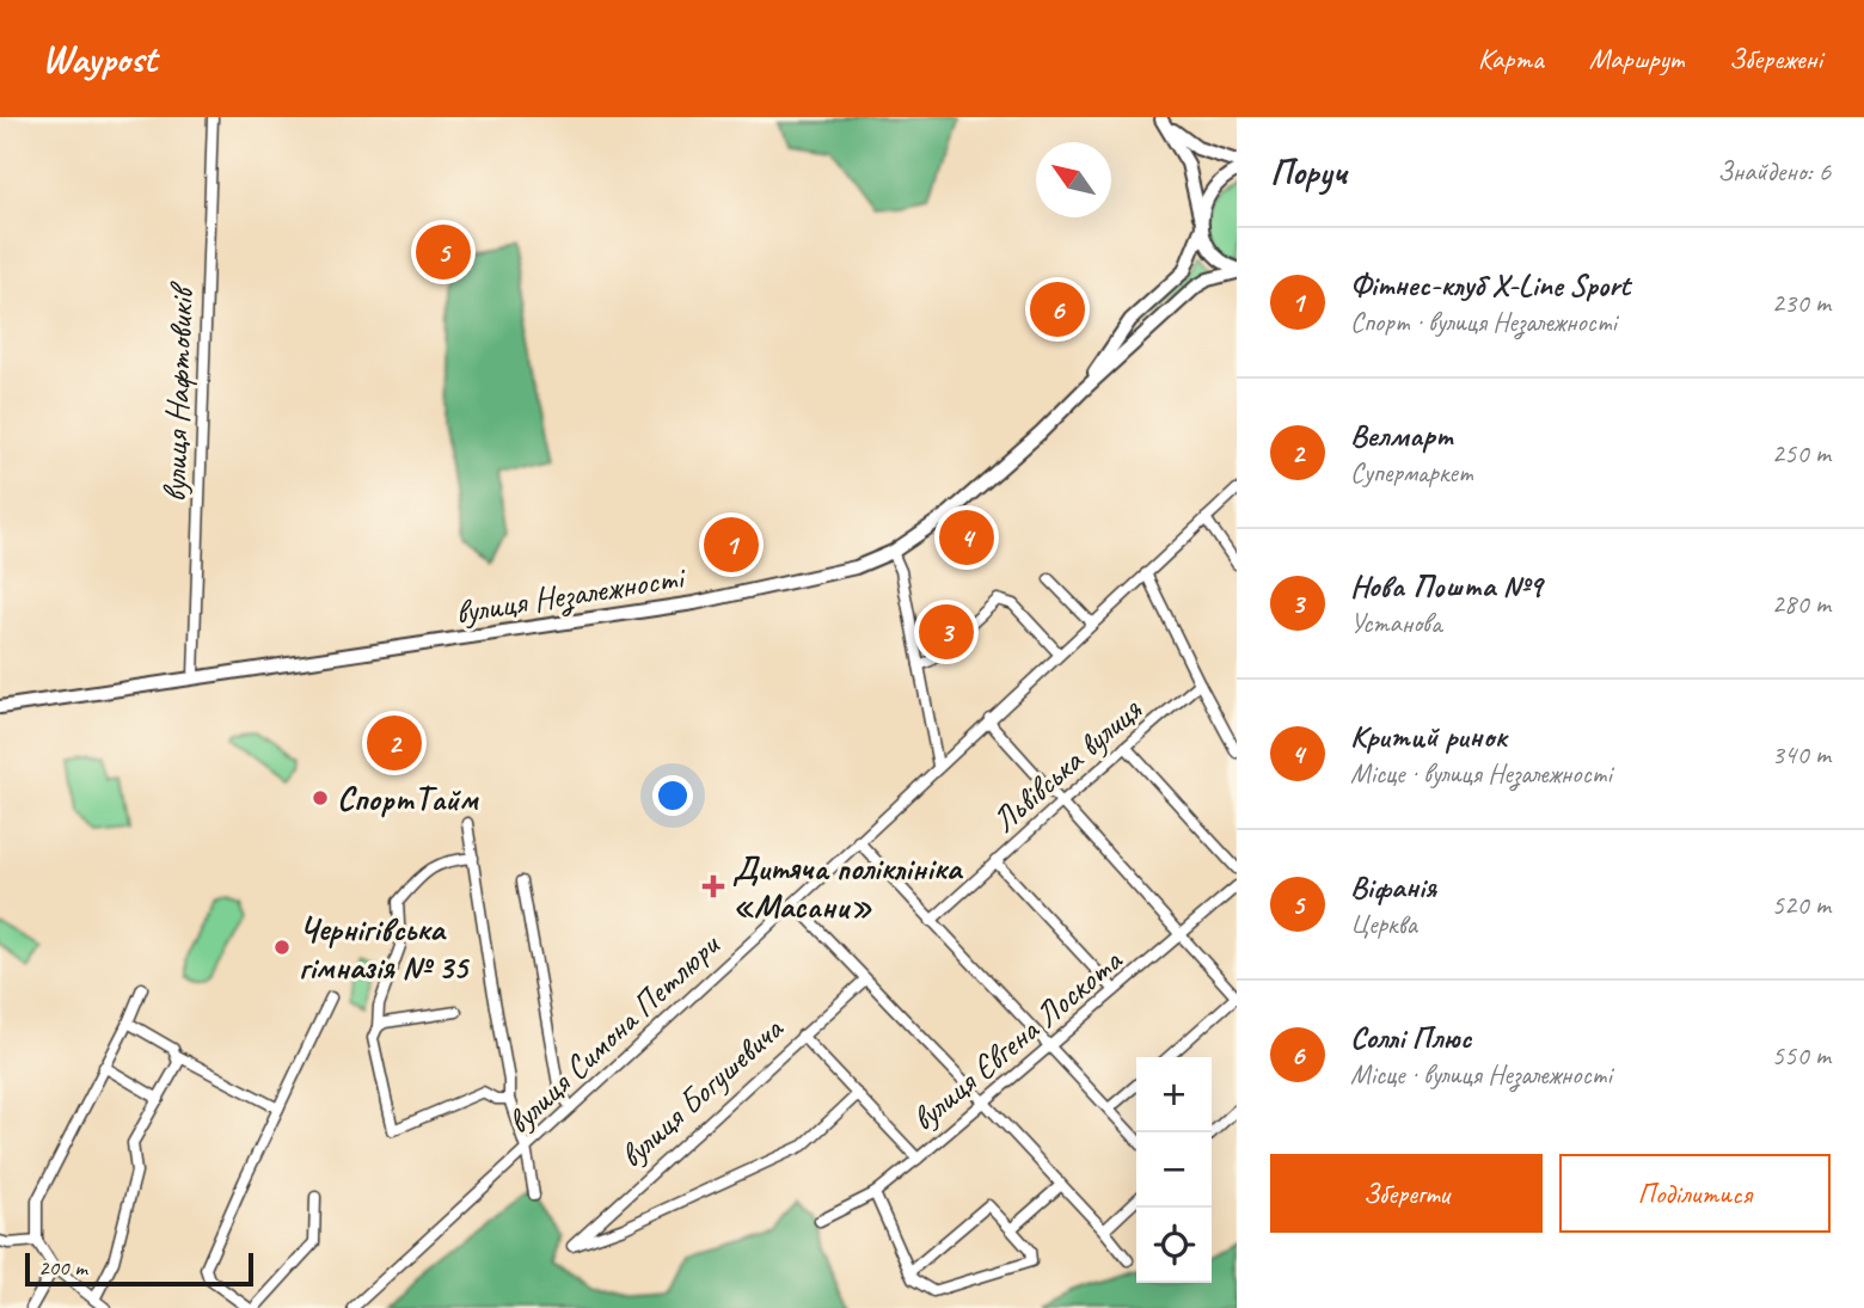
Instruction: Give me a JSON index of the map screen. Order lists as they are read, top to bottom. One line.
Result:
{"streets":{"street":["вулиця Нафтовиків","вулиця Незалежності","Львівська вулиця","вулиця Симона Петлюри","вулиця Євгена Лоскота","вулиця Богушевича"]},"crossings":[["вулиця Нафтовиків","вулиця Незалежності"]],"places":{"other":["СпортТайм","Чернігівська гімназія № 35"],"health":["Дитяча поліклініка «Масани»"]},"scale_bar":"200 m","north":"top left","page":{"header":"Waypost","nav":["Карта","Маршрут","Збережені"],"heading":["Поруч","Знайдено: 6"],"pins":["5","6","4","1","3","2"],"list":[{"mark":"1","name":"Фітнес-клуб X-Line Sport","note":"Спорт · вулиця Незалежності","value":"230 m"},{"mark":"2","name":"Велмарт","note":"Супермаркет","value":"250 m"},{"mark":"3","name":"Нова Пошта №9","note":"Установа","value":"280 m"},{"mark":"4","name":"Критий ринок","note":"Місце · вулиця Незалежності","value":"340 m"},{"mark":"5","name":"Віфанія","note":"Церква","value":"520 m"},{"mark":"6","name":"Соллі Плюс","note":"Місце · вулиця Незалежності","value":"550 m"}],"map_buttons":["+","−"],"buttons":["Зберегти","Поділитися"],"scale":"200 m"}}
